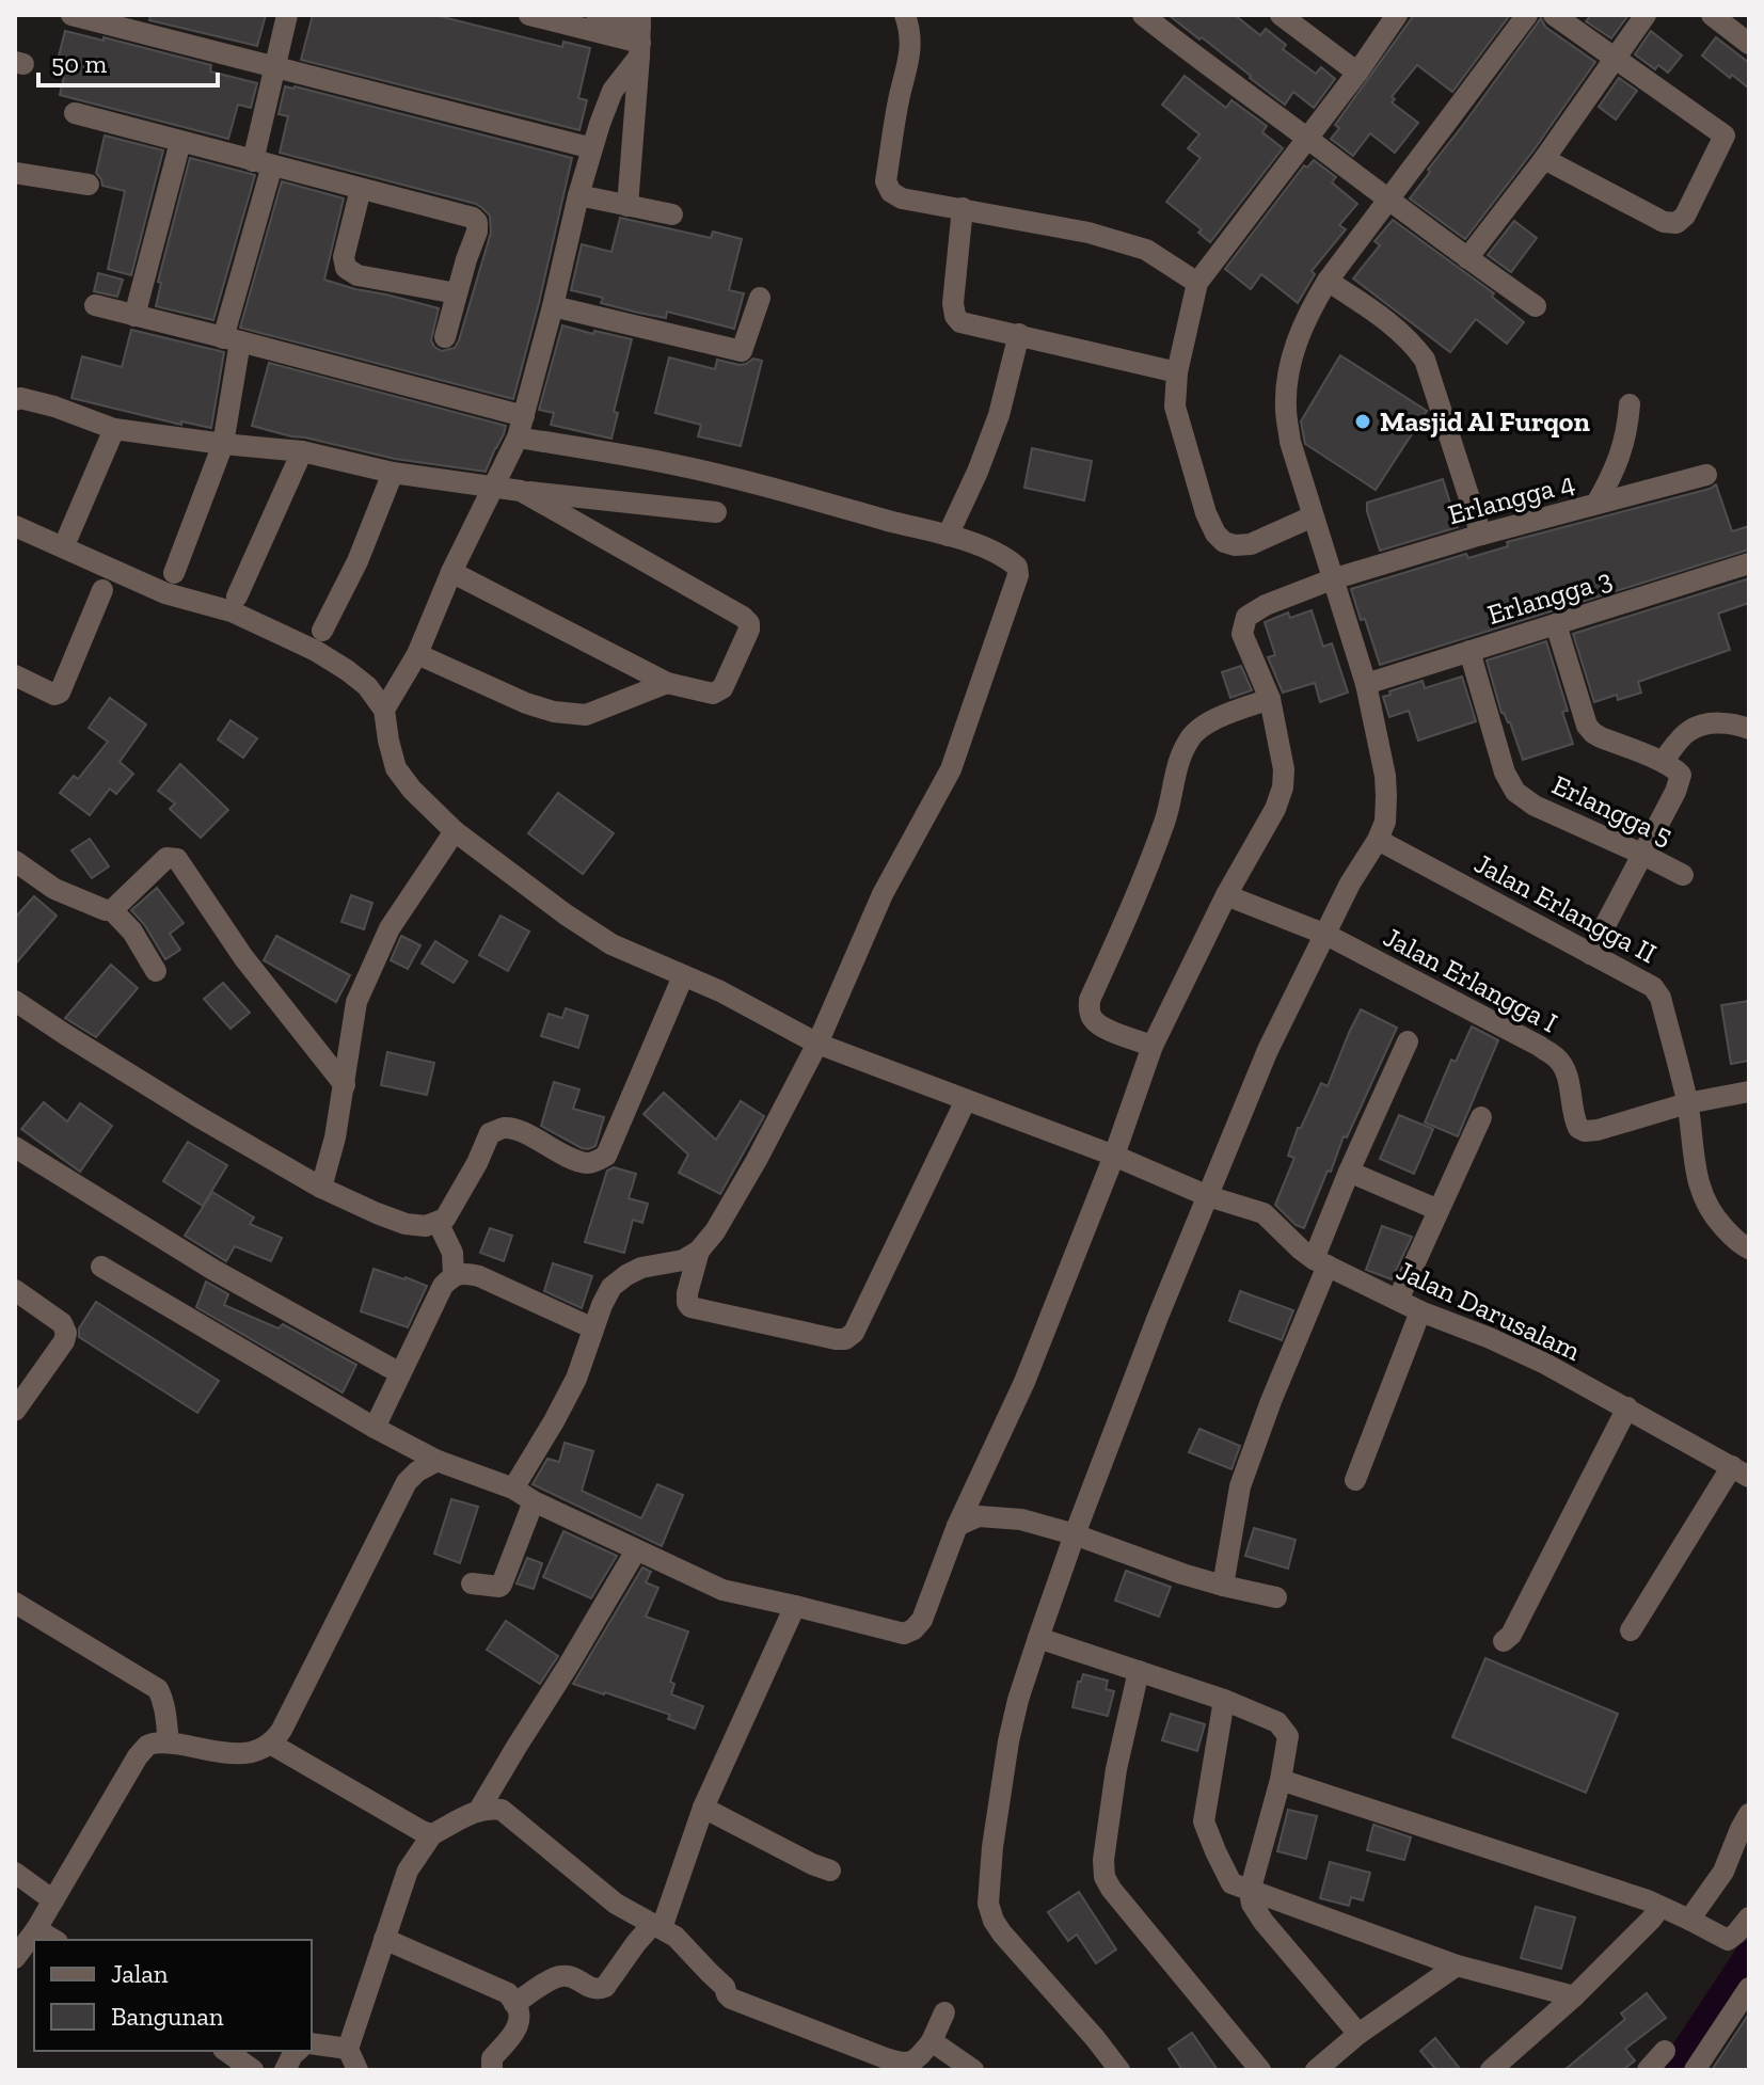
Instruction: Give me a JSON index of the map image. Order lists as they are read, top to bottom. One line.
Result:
{"streets":{"street":["Erlangga 4","Erlangga 3","Erlangga 5","Jalan Erlangga II","Jalan Erlangga I","Jalan Darusalam"]},"crossings":[["Erlangga 3","Erlangga 5"],["Jalan Erlangga II","Jalan Erlangga I"]],"places":["Masjid Al Furqon"],"legend":["Jalan","Bangunan"],"scale_bar":"50 m"}
